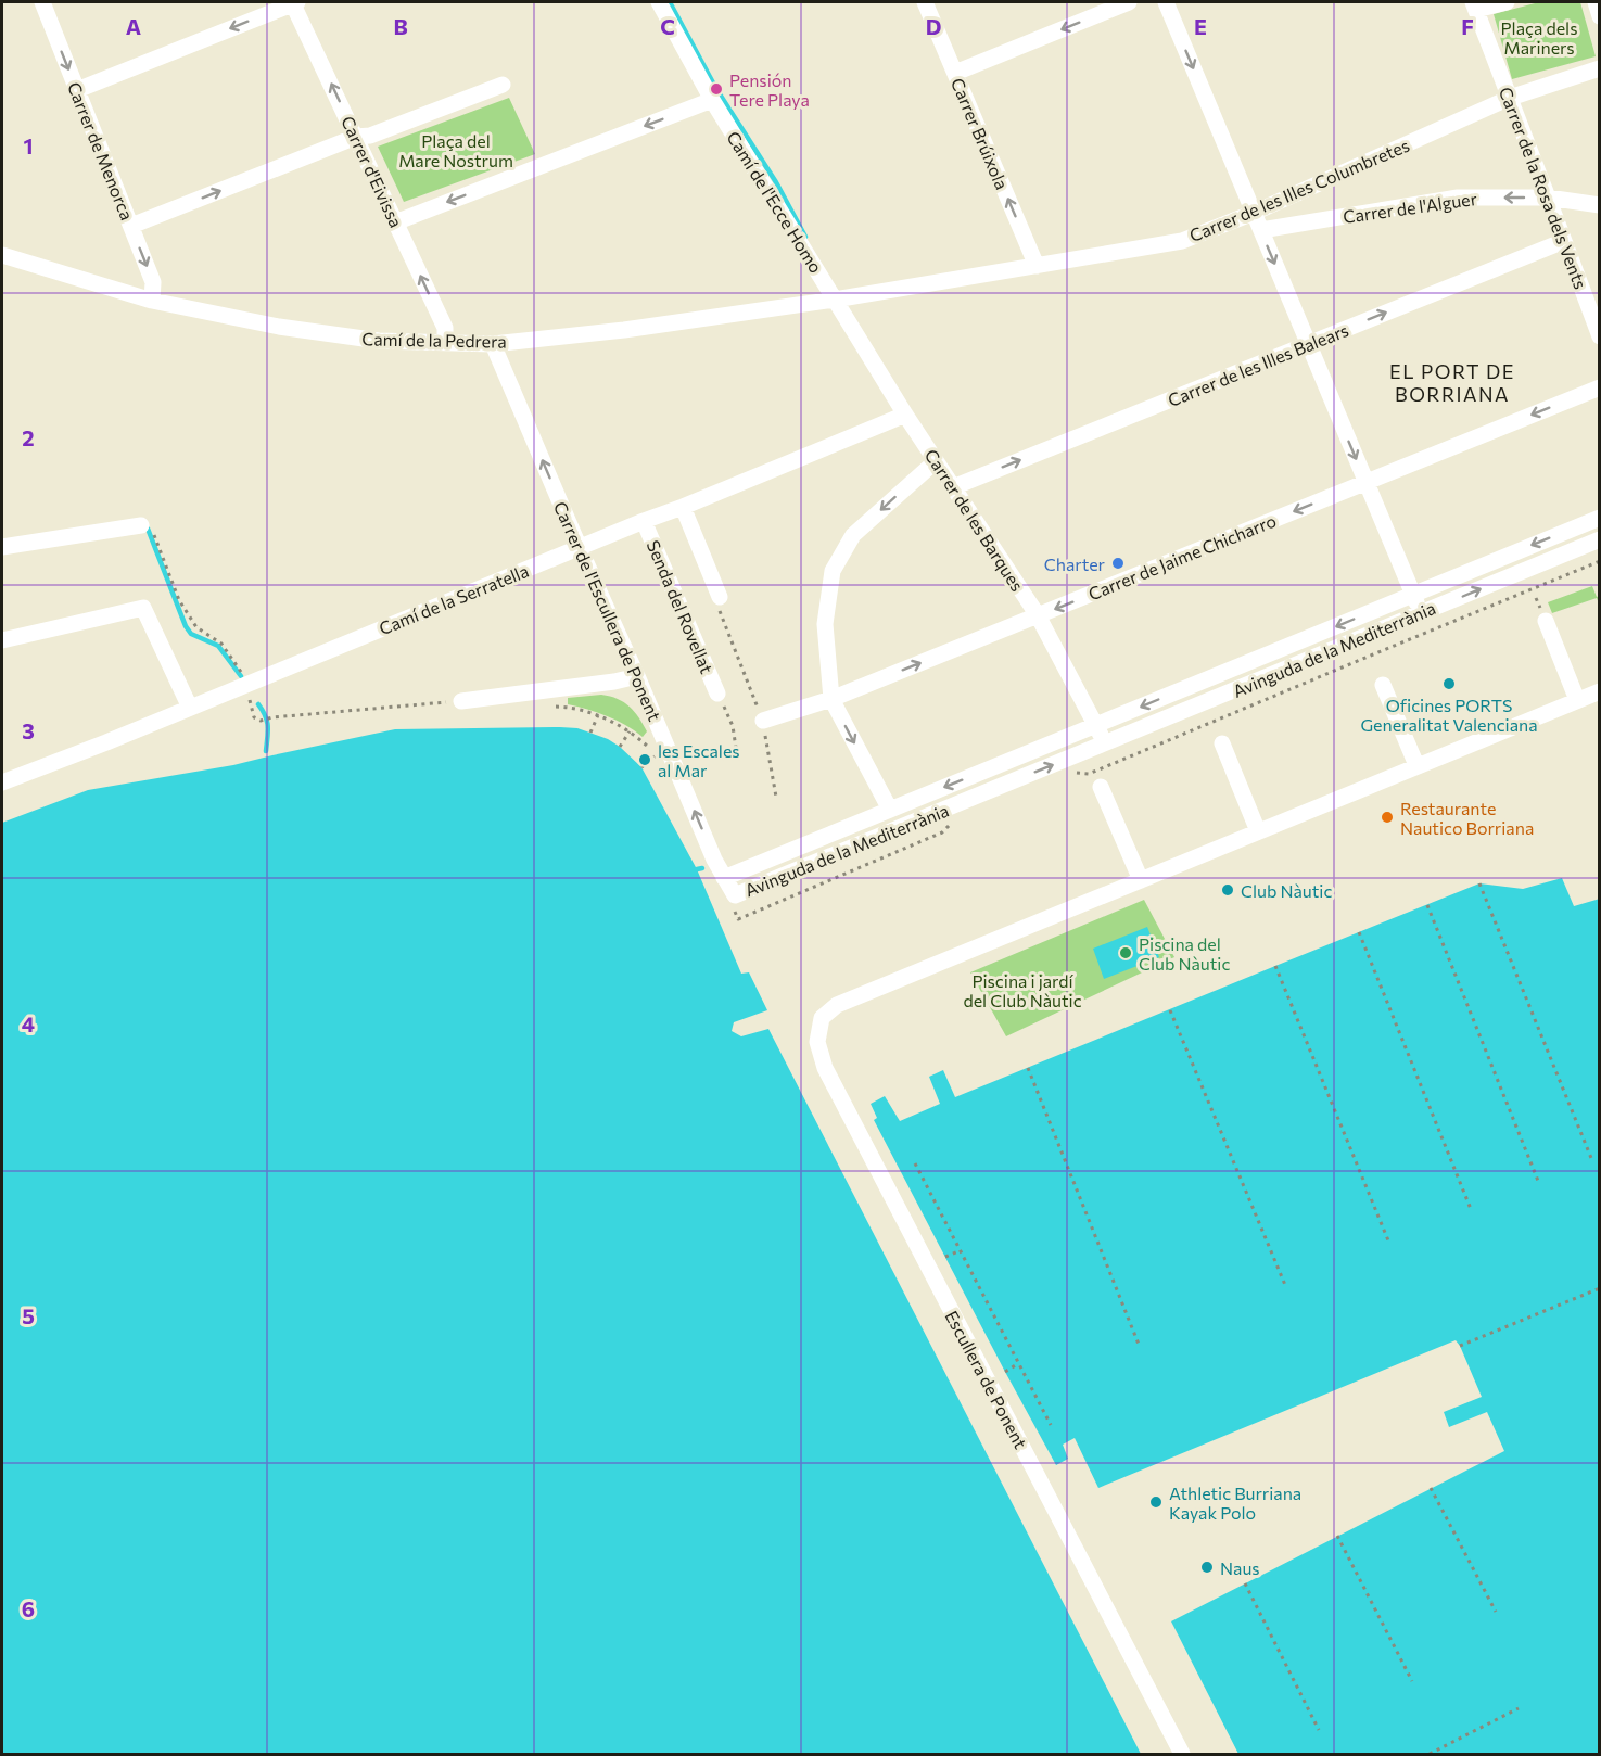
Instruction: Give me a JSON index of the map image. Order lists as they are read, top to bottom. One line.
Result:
{"streets":{"street":["Carrer Brúixola","Carrer de Menorca","Carrer d'Eivissa","Carrer de la Rosa dels Vents","Carrer de les Illes Columbretes","Camí de l'Ecce Homo","Carrer de l'Alguer","Camí de la Pedrera","Carrer de les Illes Balears","Carrer de les Barques","Carrer de Jaime Chicharro","Camí de la Serratella","Senda del Rovellat","Carrer de l'Escullera de Ponent","Avinguda de la Mediterrània","Escullera de Ponent"]},"crossings":[["Carrer Brúixola","Carrer de les Illes Columbretes"],["Carrer de Menorca","Camí de la Pedrera"],["Carrer d'Eivissa","Camí de la Pedrera"],["Carrer de la Rosa dels Vents","Carrer de les Illes Columbretes"],["Carrer de la Rosa dels Vents","Carrer de l'Alguer"],["Carrer de la Rosa dels Vents","Carrer de les Illes Balears"],["Carrer de les Illes Columbretes","Camí de l'Ecce Homo"],["Carrer de les Illes Columbretes","Camí de la Pedrera"],["Carrer de les Illes Columbretes","Carrer de les Barques"],["Camí de l'Ecce Homo","Camí de la Pedrera"],["Camí de l'Ecce Homo","Carrer de les Barques"],["Camí de la Pedrera","Carrer de les Barques"],["Camí de la Pedrera","Carrer de l'Escullera de Ponent"],["Carrer de les Illes Balears","Carrer de les Barques"],["Carrer de les Barques","Carrer de Jaime Chicharro"],["Carrer de les Barques","Camí de la Serratella"],["Carrer de les Barques","Avinguda de la Mediterrània"],["Camí de la Serratella","Senda del Rovellat"],["Camí de la Serratella","Carrer de l'Escullera de Ponent"],["Carrer de l'Escullera de Ponent","Avinguda de la Mediterrània"]],"one_way":["Carrer Brúixola","Carrer de Menorca","Carrer d'Eivissa","Carrer de l'Alguer","Carrer de les Illes Balears","Carrer de l'Escullera de Ponent"],"districts":["EL PORT DE BORRIANA"],"parks":["Plaça dels Mariners","Plaça del Mare Nostrum","Piscina i jardí del Club Nàutic"],"places":["Pensión Tere Playa","Charter","Oficines PORTS Generalitat Valenciana","les Escales al Mar","Restaurante Nautico Borriana","Club Nàutic","Piscina del Club Nàutic","Athletic Burriana Kayak Polo","Naus"],"grid":{"columns":["A","B","C","D","E","F"],"rows":["1","2","3","4","5","6"]}}
